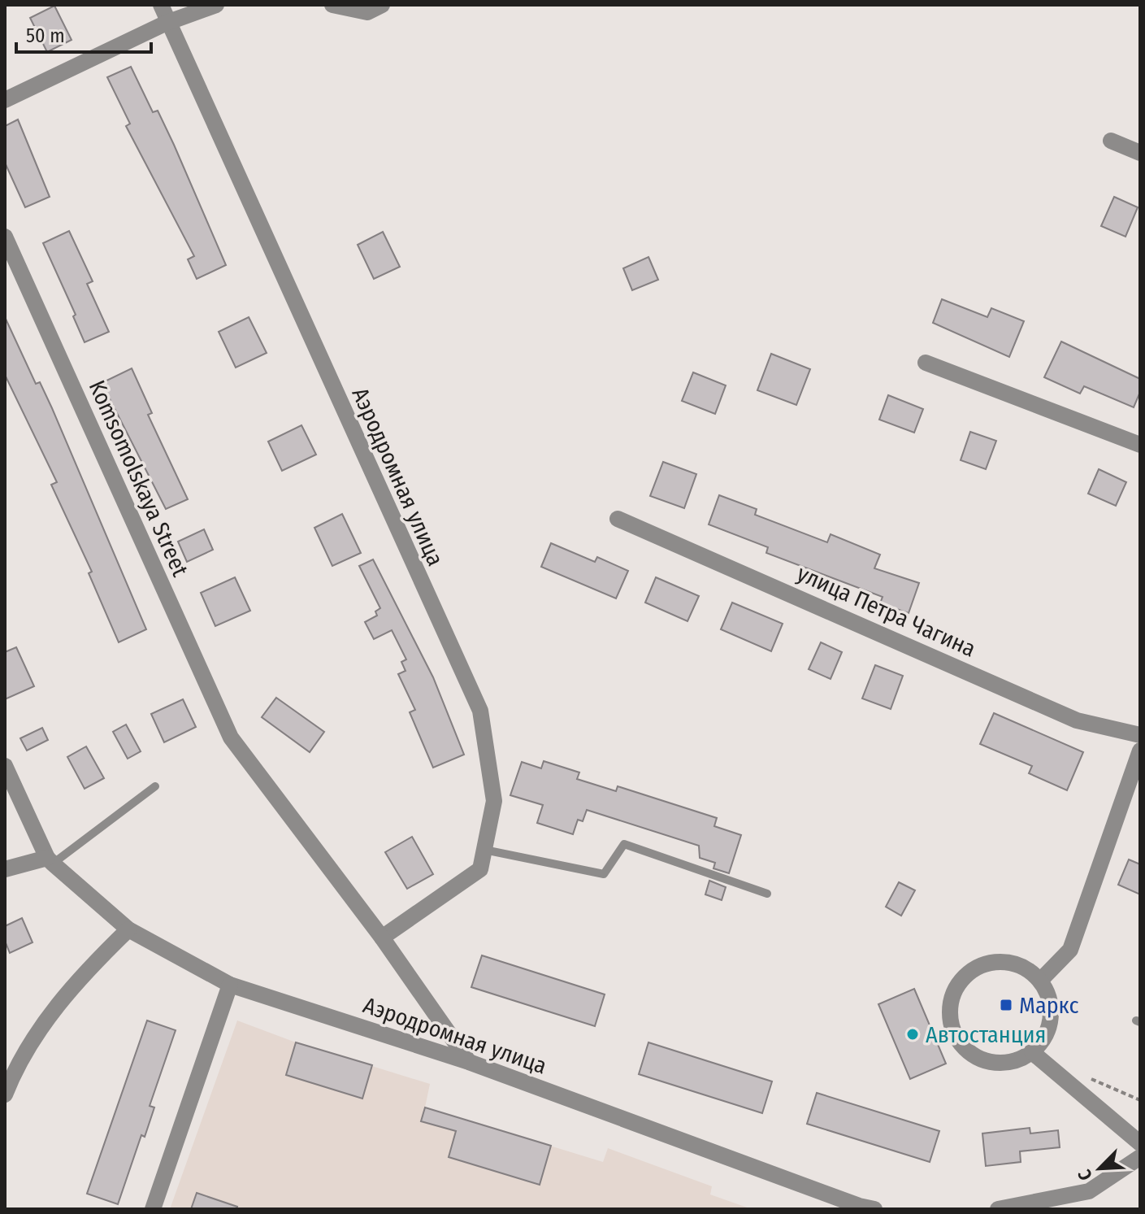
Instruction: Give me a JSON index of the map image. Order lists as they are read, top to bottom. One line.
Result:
{"streets":{"street":["Аэродромная улица","Komsomolskaya Street","улица Петра Чагина"]},"crossings":[["Аэродромная улица","Komsomolskaya Street"]],"places":{"transit":["Маркс"],"other":["Автостанция"]},"scale_bar":"50 m","north":"bottom left"}
